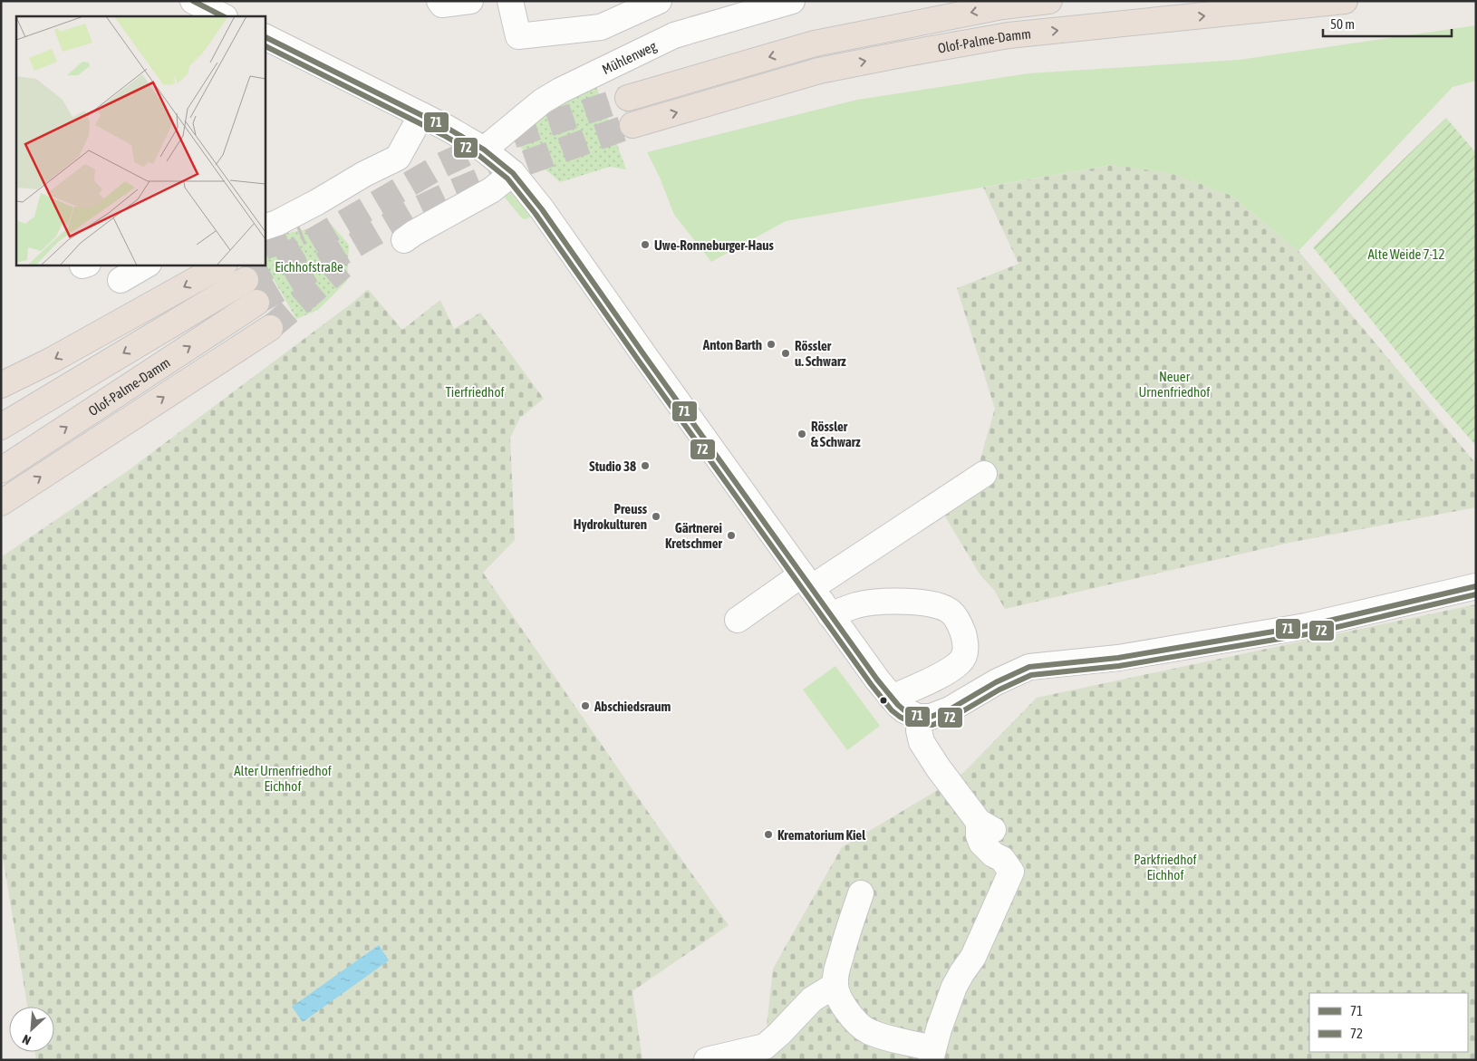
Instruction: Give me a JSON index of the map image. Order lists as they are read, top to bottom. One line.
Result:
{"streets":{"highway":["Olof-Palme-Damm"],"street":["Mühlenweg"]},"parks":["Alte Weide 7-12","Eichhofstraße","Neuer Urnenfriedhof","Tierfriedhof","Alter Urnenfriedhof Eichhof","Parkfriedhof Eichhof"],"places":["Uwe-Ronneburger-Haus","Anton Barth","Rössler u. Schwarz","Rössler & Schwarz","Studio 38","Preuss Hydrokulturen","Gärtnerei Kretschmer","Abschiedsraum","Krematorium Kiel"],"lines":["transit line 71","transit line 72"],"legend":["71","72"],"scale_bar":"50 m","north":"bottom left"}
